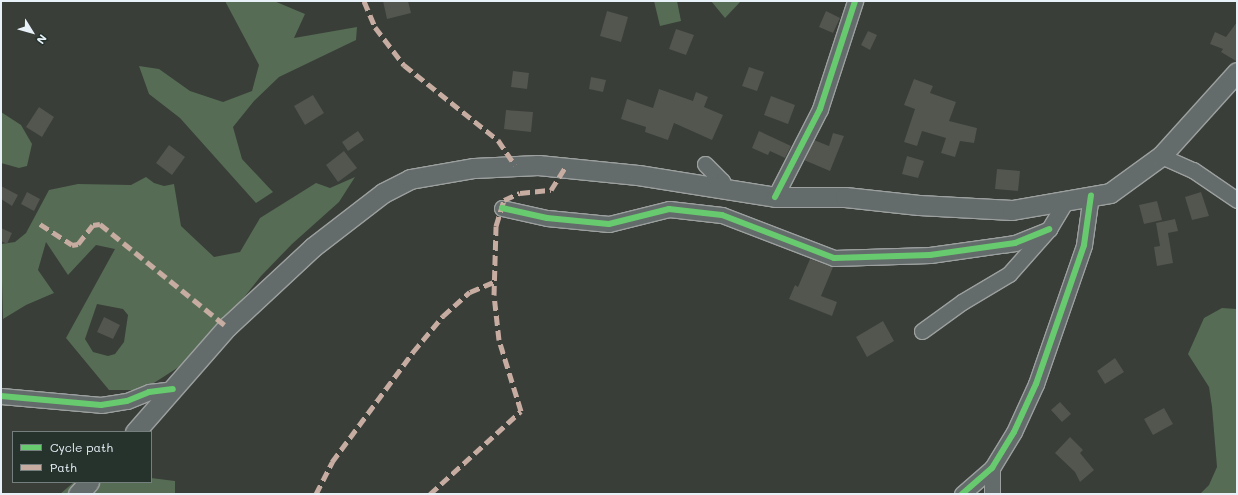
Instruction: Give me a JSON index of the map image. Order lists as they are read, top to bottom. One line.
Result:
{"legend":["Cycle path","Path"],"north":"bottom right"}
